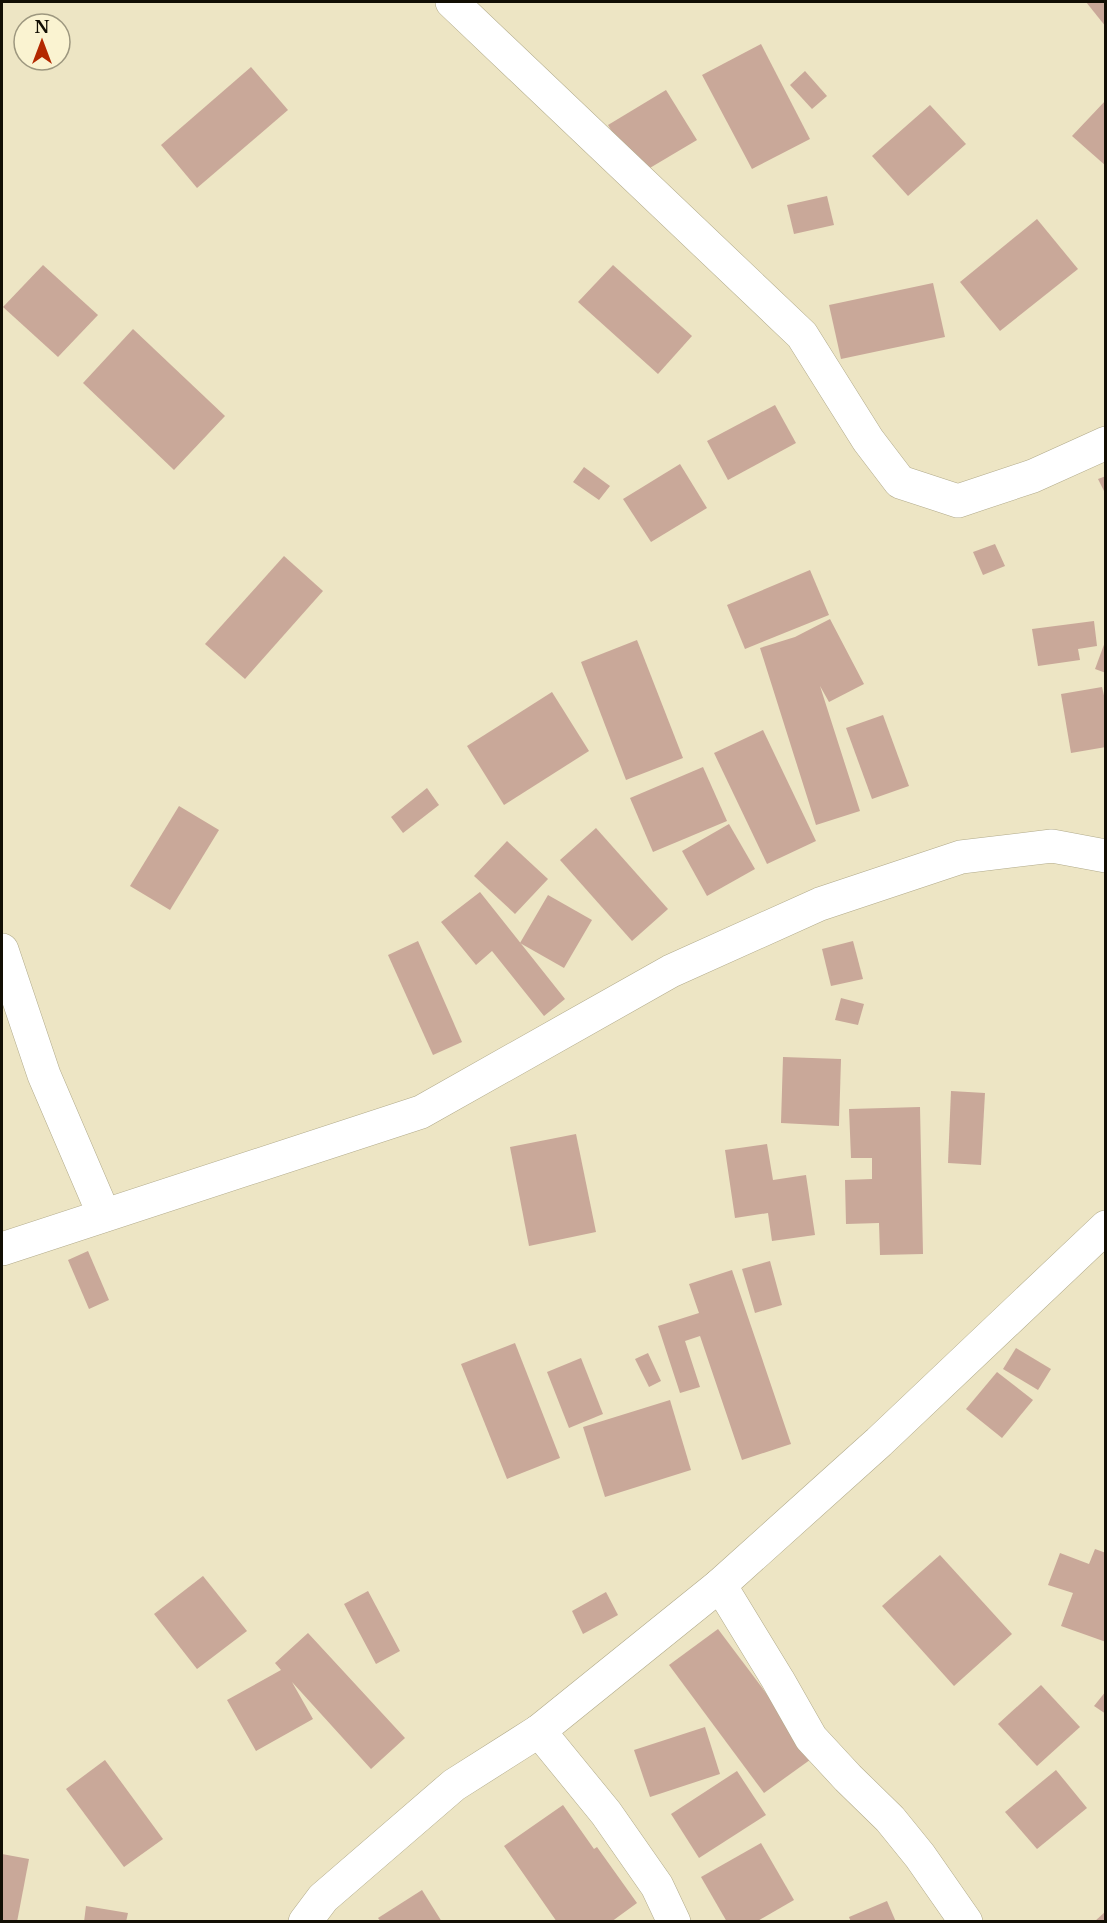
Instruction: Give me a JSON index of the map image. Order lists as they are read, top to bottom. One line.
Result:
{"north":"top"}
